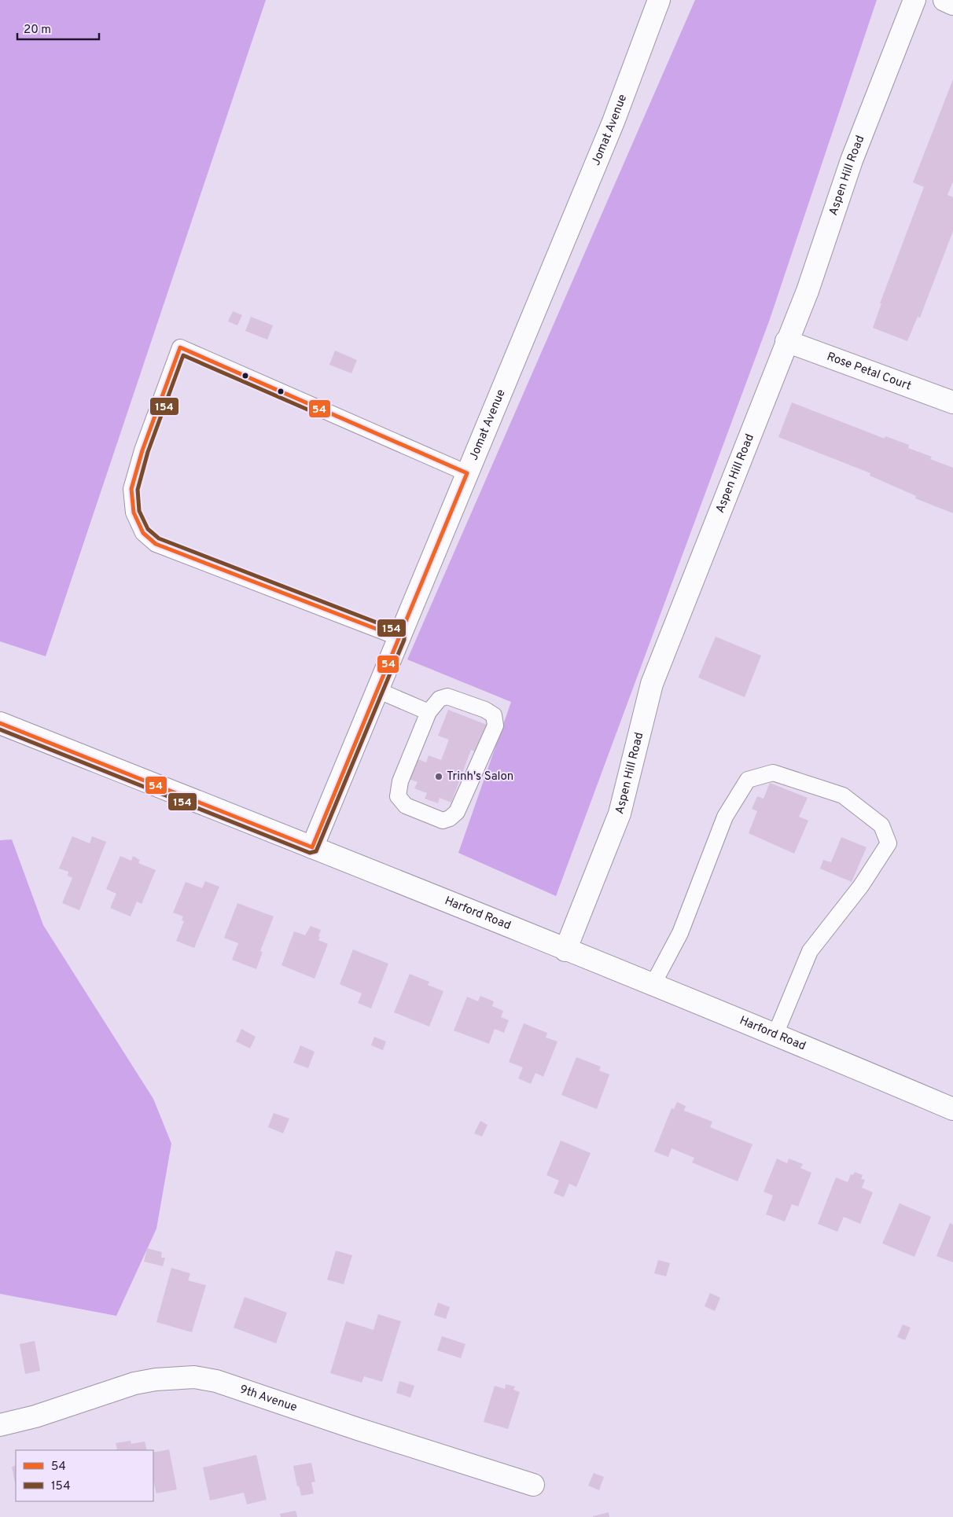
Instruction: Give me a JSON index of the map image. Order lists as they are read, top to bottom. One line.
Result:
{"streets":{"street":["Jomat Avenue","Aspen Hill Road","Rose Petal Court","Harford Road","9th Avenue"]},"crossings":[["Jomat Avenue","Harford Road"],["Aspen Hill Road","Rose Petal Court"],["Aspen Hill Road","Harford Road"]],"places":["Trinh's Salon"],"lines":["transit line 54","transit line 154"],"legend":["54","154"],"scale_bar":"20 m"}
